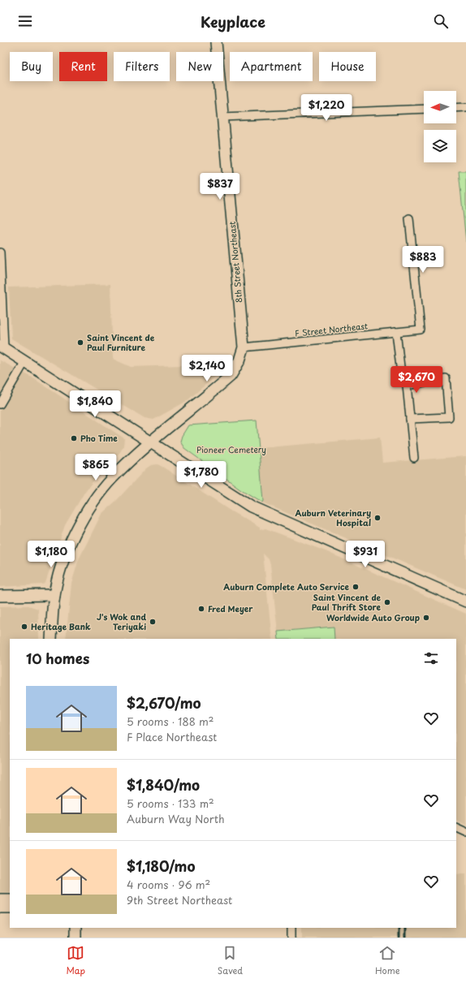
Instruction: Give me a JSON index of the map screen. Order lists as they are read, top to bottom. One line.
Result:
{"streets":{"street":["8th Street Northeast","F Street Northeast"]},"crossings":[["8th Street Northeast","F Street Northeast"]],"parks":["Pioneer Cemetery"],"places":["Saint Vincent de Paul Furniture","Pho Time","Auburn Veterinary Hospital","Auburn Complete Auto Service","Saint Vincent de Paul Thrift Store","Fred Meyer","Worldwide Auto Group","J's Wok and Teriyaki","Heritage Bank"],"north":"left","page":{"header":"Keyplace","chip":["Buy","Rent","Filters","New","Apartment","House"],"price":["$1,220","$837","$883","$2,140","$2,670","$1,840","$865","$1,780","$1,180","$931"],"heading":"10 homes","list":[{"name":"$2,670/mo","note":"5 rooms · 188 m² · F Place Northeast"},{"name":"$1,840/mo","note":"5 rooms · 133 m² · Auburn Way North"},{"name":"$1,180/mo","note":"4 rooms · 96 m² · 9th Street Northeast"}],"tabs":["Map","Saved","Home"]}}
